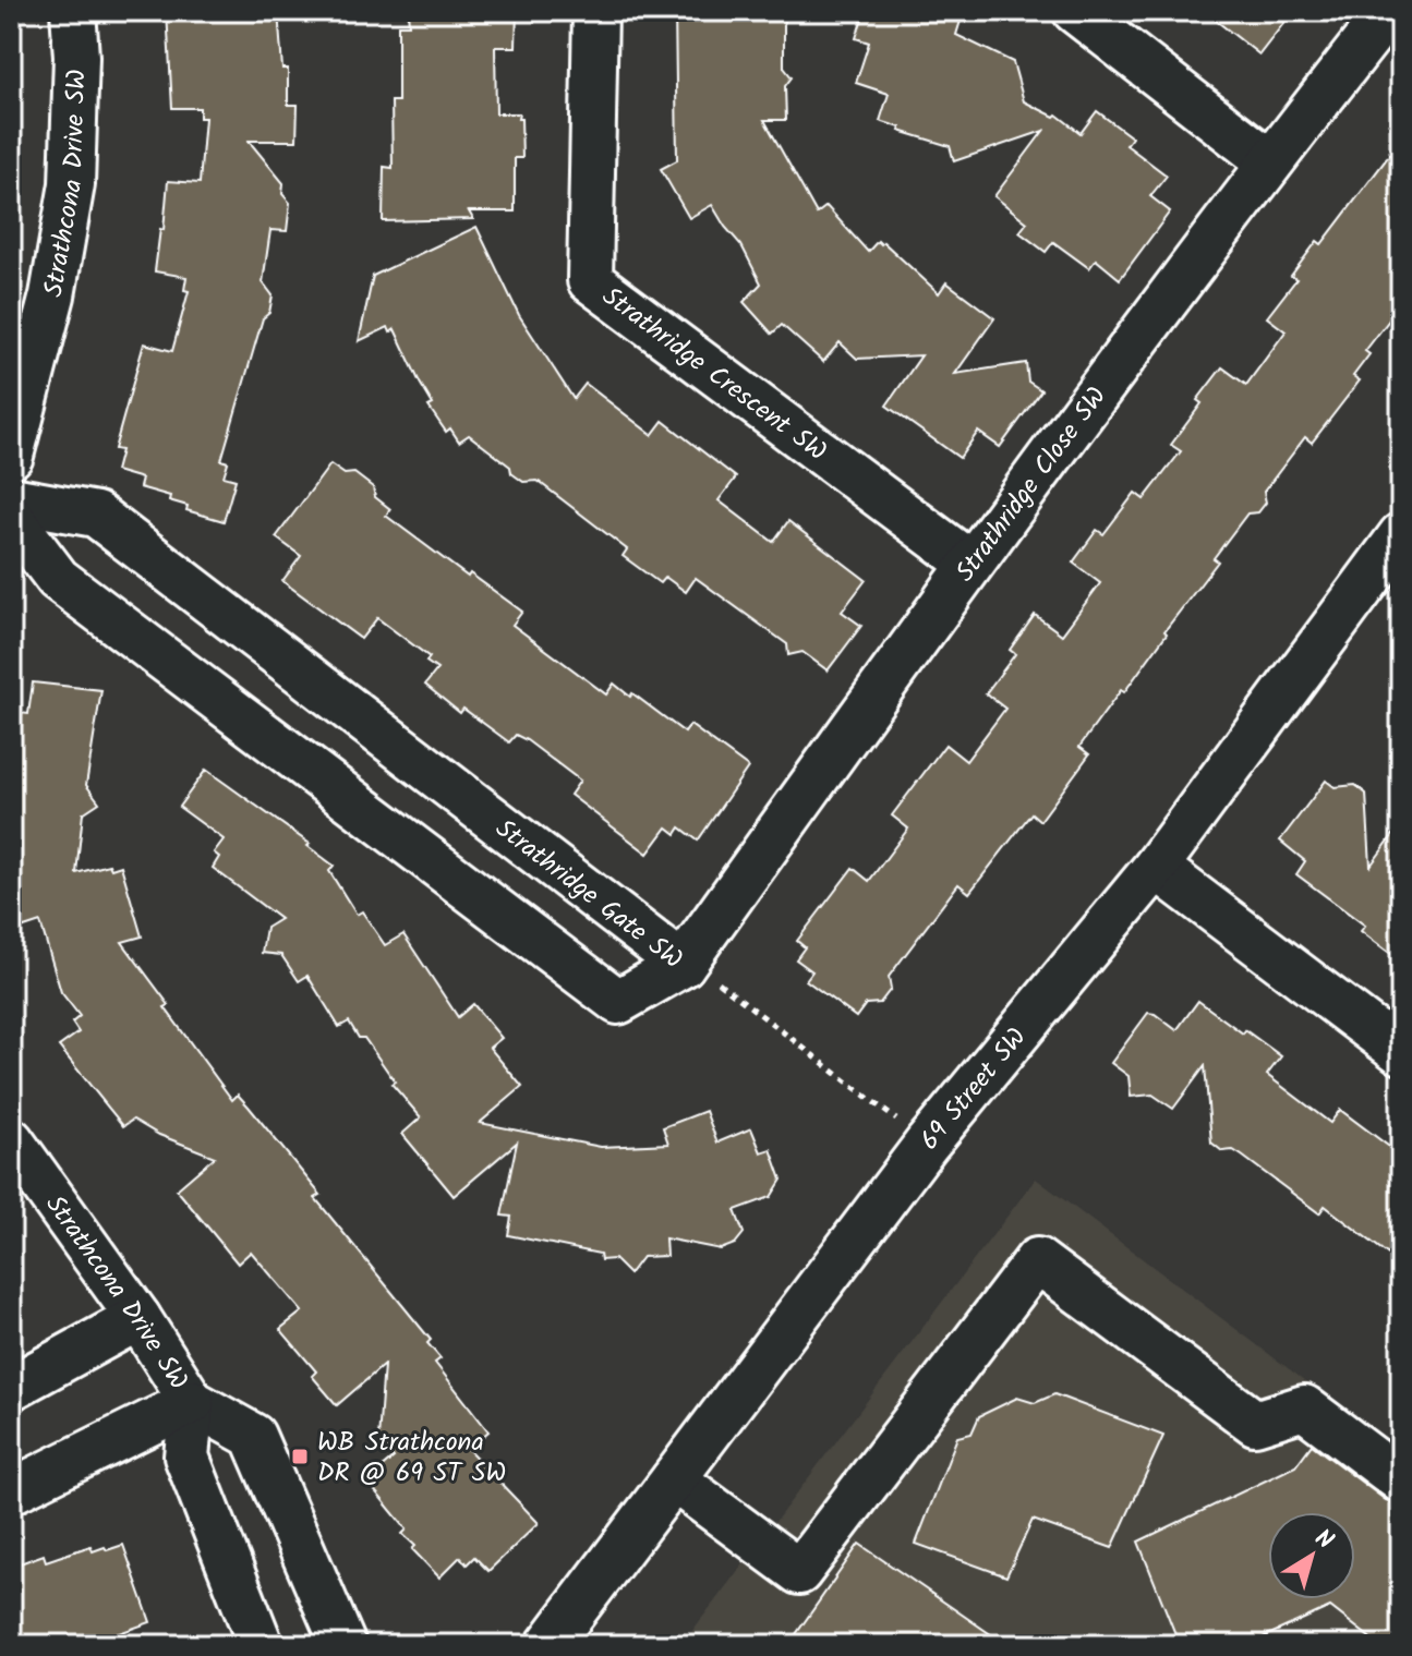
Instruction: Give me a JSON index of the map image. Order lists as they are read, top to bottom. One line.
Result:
{"streets":{"street":["Strathcona Drive SW","Strathridge Crescent SW","Strathridge Close SW","Strathridge Gate SW","69 Street SW"]},"crossings":[["Strathridge Crescent SW","Strathridge Close SW"],["Strathridge Close SW","Strathridge Gate SW"]],"places":{"transit":["WB Strathcona DR @ 69 ST SW"]},"north":"top right"}
